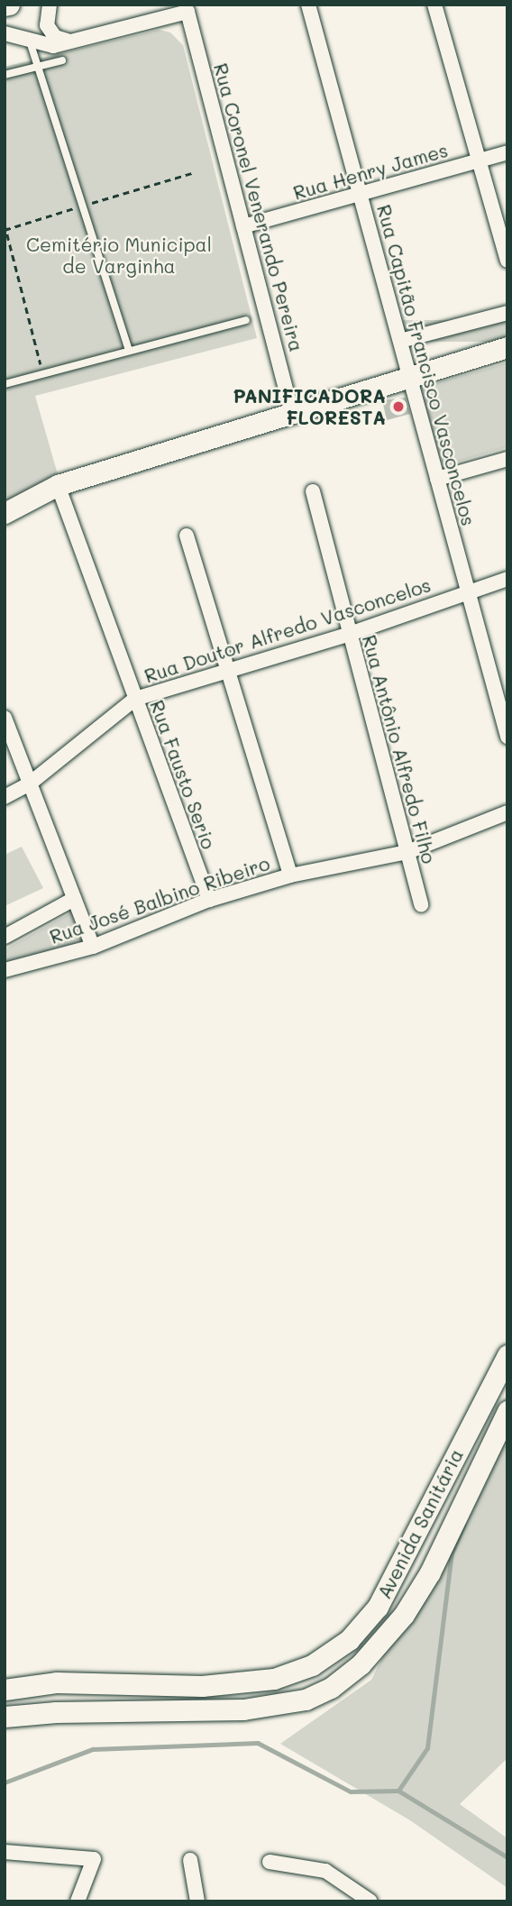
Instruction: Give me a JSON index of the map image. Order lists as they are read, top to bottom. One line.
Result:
{"streets":{"street":["Rua Henry James","Rua Coronel Venerando Pereira","Rua Capitão Francisco Vasconcelos","Rua Doutor Alfredo Vasconcelos","Rua Antônio Alfredo Filho","Rua Fausto Serio","Rua José Balbino Ribeiro","Avenida Sanitária"]},"crossings":[["Rua Henry James","Rua Coronel Venerando Pereira"],["Rua Henry James","Rua Capitão Francisco Vasconcelos"],["Rua Capitão Francisco Vasconcelos","Rua Doutor Alfredo Vasconcelos"],["Rua Doutor Alfredo Vasconcelos","Rua Antônio Alfredo Filho"],["Rua Doutor Alfredo Vasconcelos","Rua Fausto Serio"],["Rua Antônio Alfredo Filho","Rua José Balbino Ribeiro"],["Rua Fausto Serio","Rua José Balbino Ribeiro"]],"parks":["Cemitério Municipal de Varginha"],"places":["PANIFICADORA FLORESTA"]}
